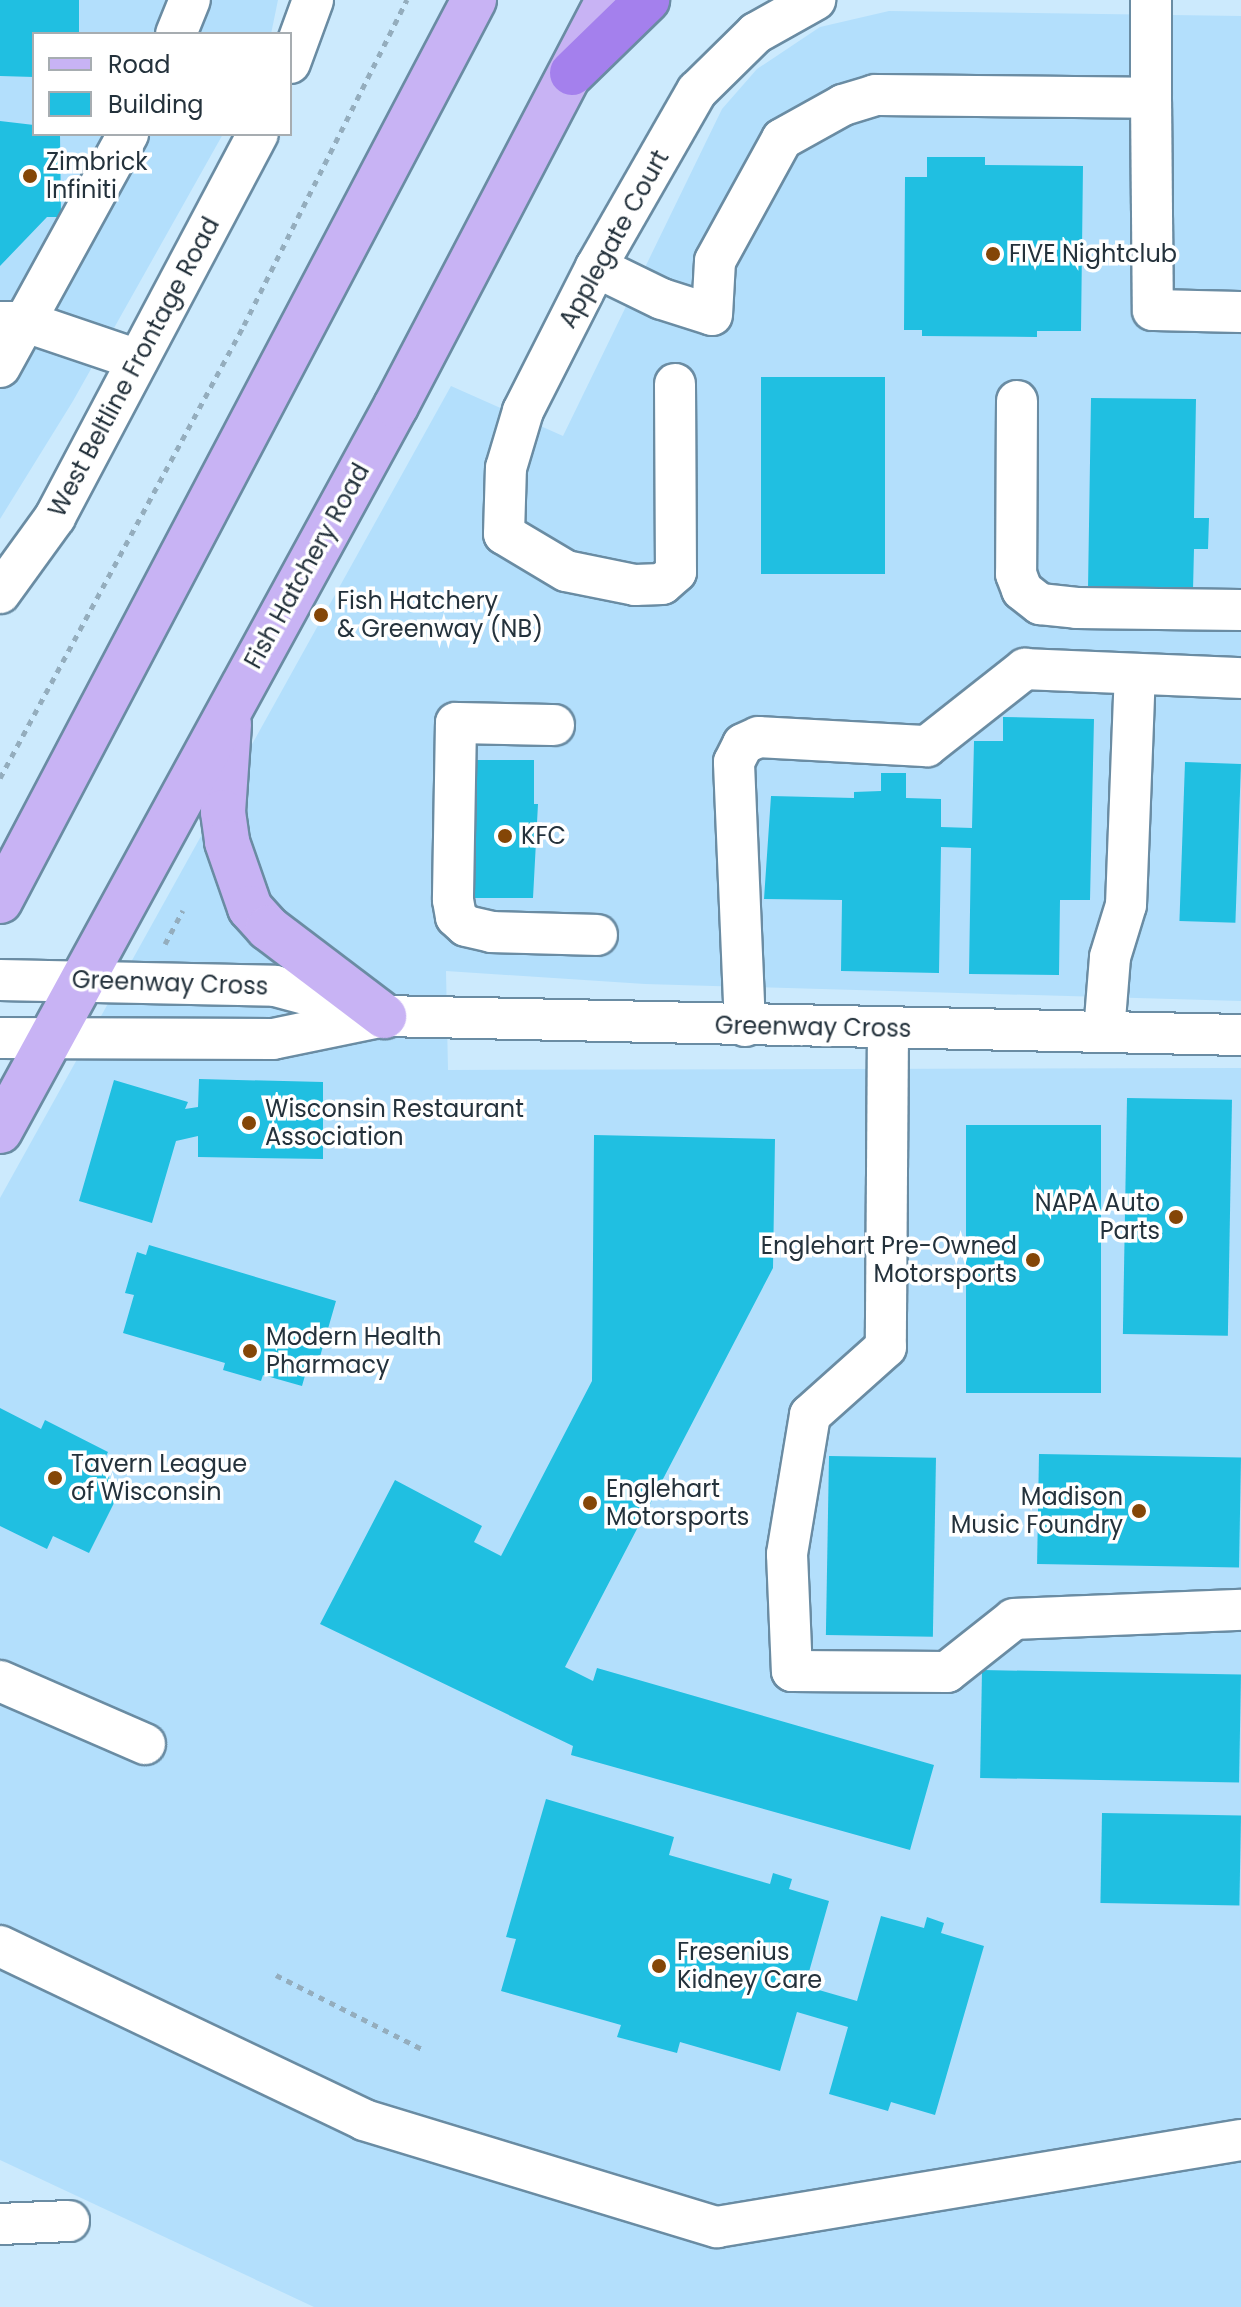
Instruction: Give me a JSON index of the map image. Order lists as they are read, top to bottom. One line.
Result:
{"streets":{"main road":["Fish Hatchery Road"],"street":["Applegate Court","West Beltline Frontage Road","Greenway Cross"]},"crossings":[["Fish Hatchery Road","Greenway Cross"]],"places":["Zimbrick Infiniti","FIVE Nightclub","Fish Hatchery & Greenway (NB)","KFC","Wisconsin Restaurant Association","NAPA Auto Parts","Englehart Pre-Owned Motorsports","Modern Health Pharmacy","Tavern League of Wisconsin","Englehart Motorsports","Madison Music Foundry","Fresenius Kidney Care"],"legend":["Road","Building"]}
